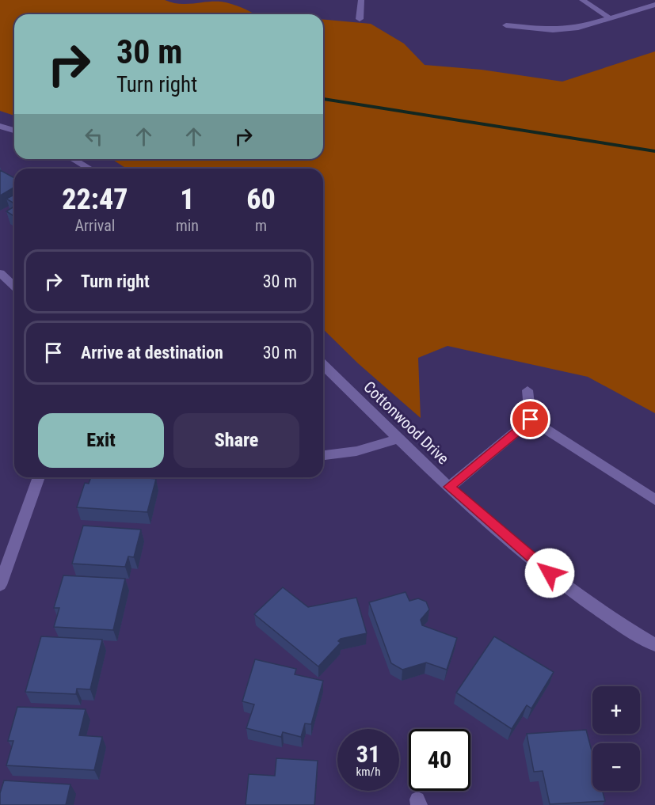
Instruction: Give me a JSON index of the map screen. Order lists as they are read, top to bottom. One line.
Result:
{"streets":{"street":["Cottonwood Drive"]},"page":{"turn":["30 m","Turn right"],"eta":["22:47","Arrival","1","min","60","m"],"list":[{"name":"Turn right","value":"30 m"},{"name":"Arrive at destination","value":"30 m"}],"buttons":["Exit","Share"],"map_buttons":["+","−"],"speed":"31 km/h","limit":"40"}}
